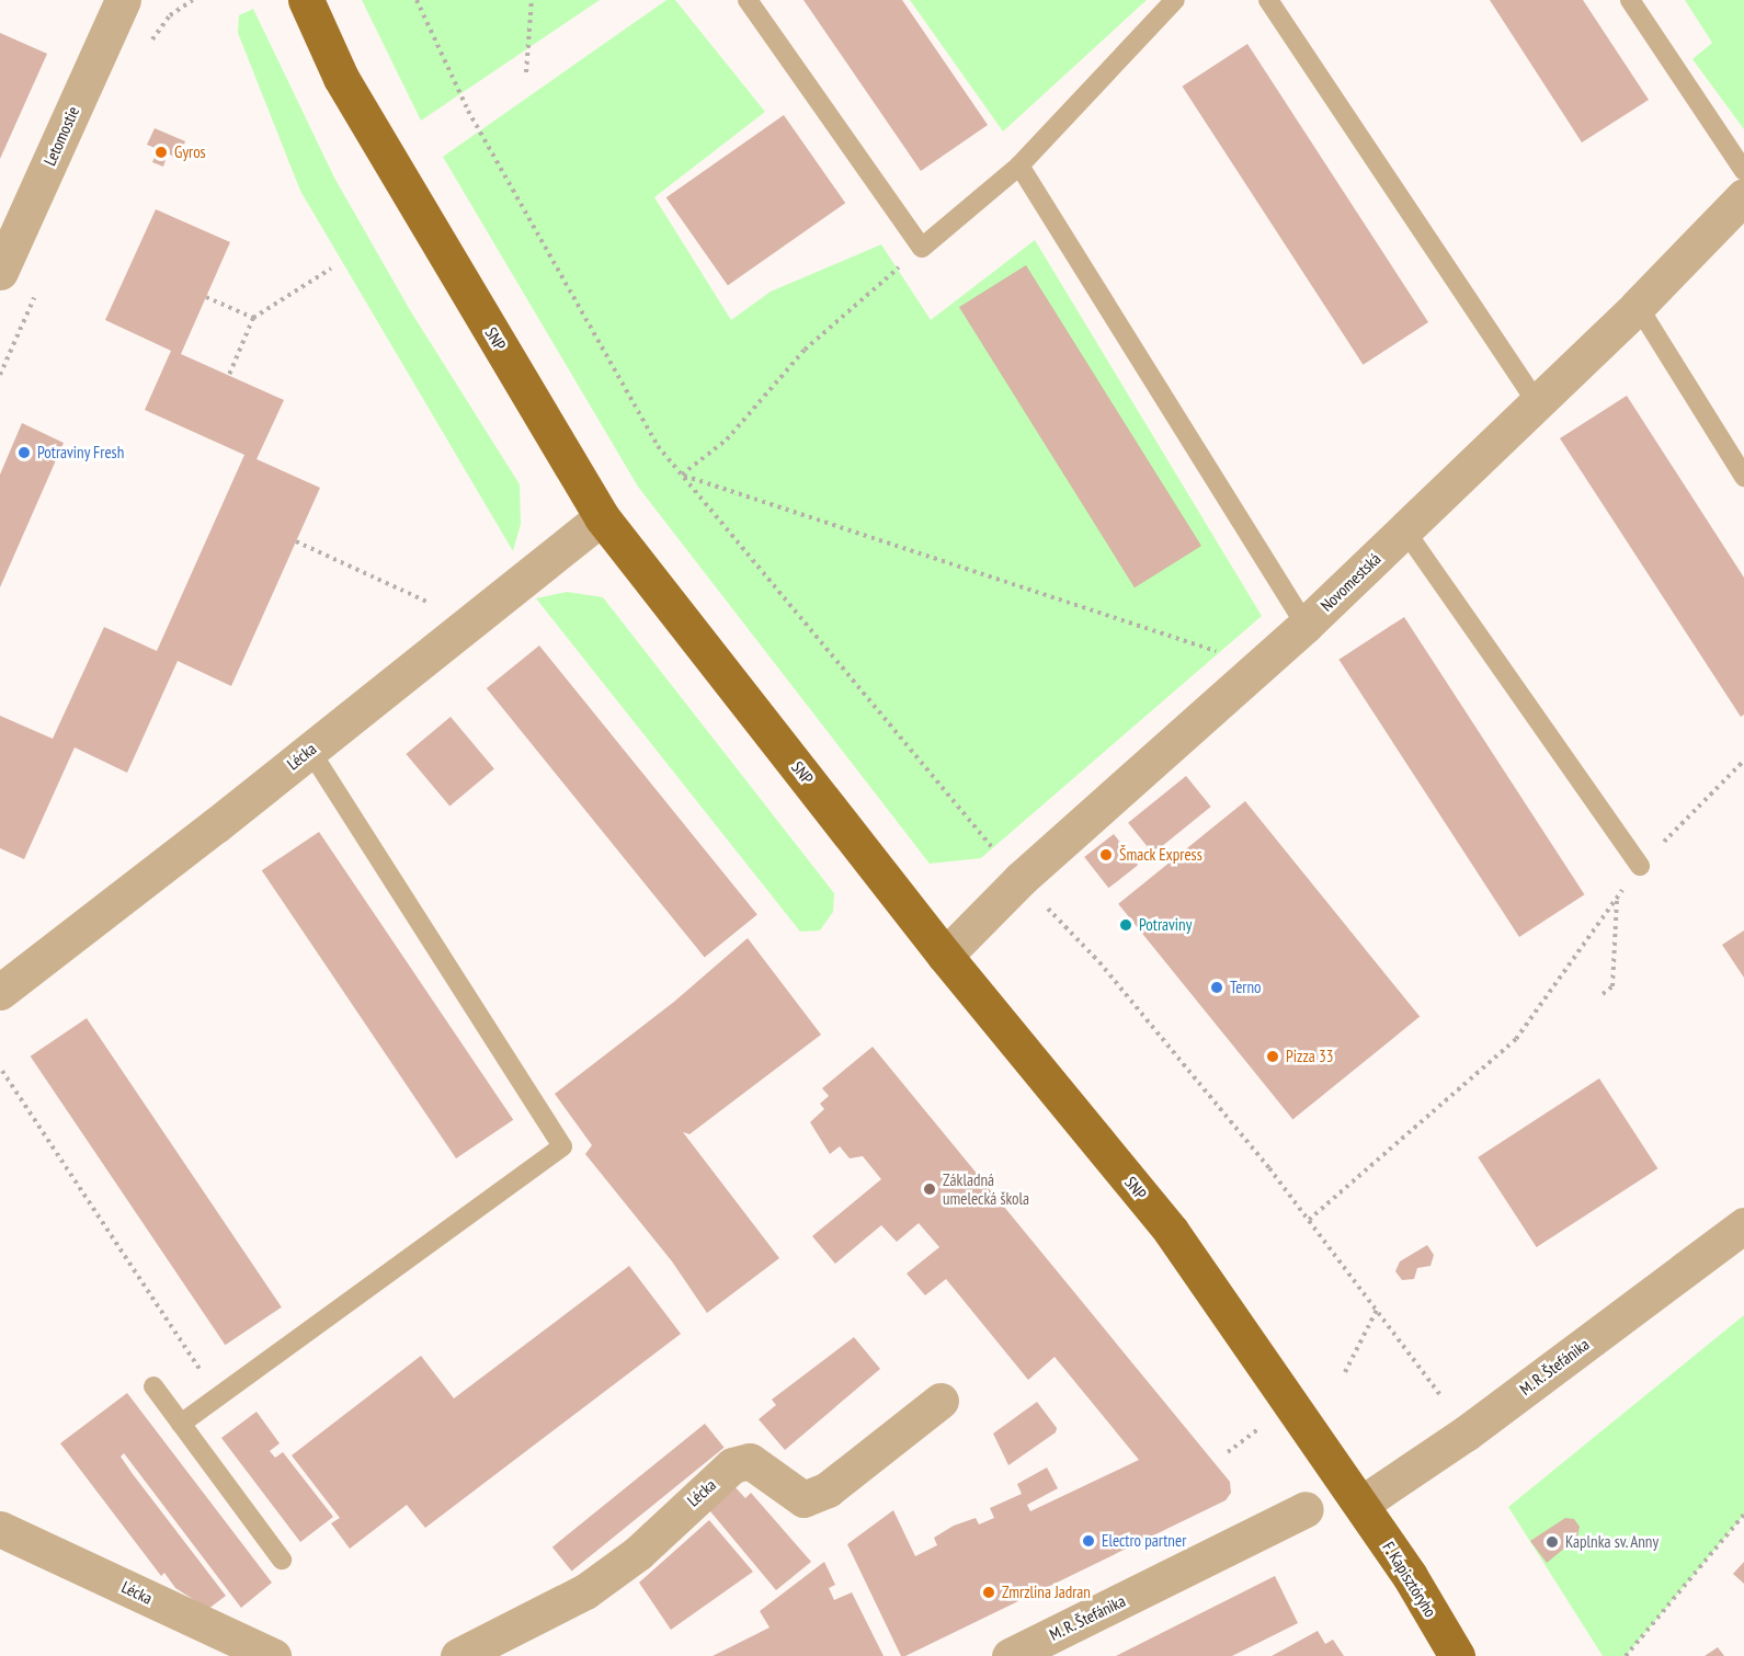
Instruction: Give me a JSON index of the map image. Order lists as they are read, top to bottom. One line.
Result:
{"streets":{"main road":["SNP","F. Kapisztóryho"],"street":["Letomostie","Novomestská","Lécka","M. R. Štefánika"]},"crossings":[["SNP","Novomestská"],["SNP","Lécka"],["SNP","M. R. Štefánika"],["SNP","F. Kapisztóryho"],["M. R. Štefánika","F. Kapisztóryho"]],"places":["Gyros","Potraviny Fresh","Šmack Express","Potraviny","Terno","Pizza 33","Základná umelecká škola","Electro partner","Kaplnka sv. Anny","Zmrzlina Jadran"]}
